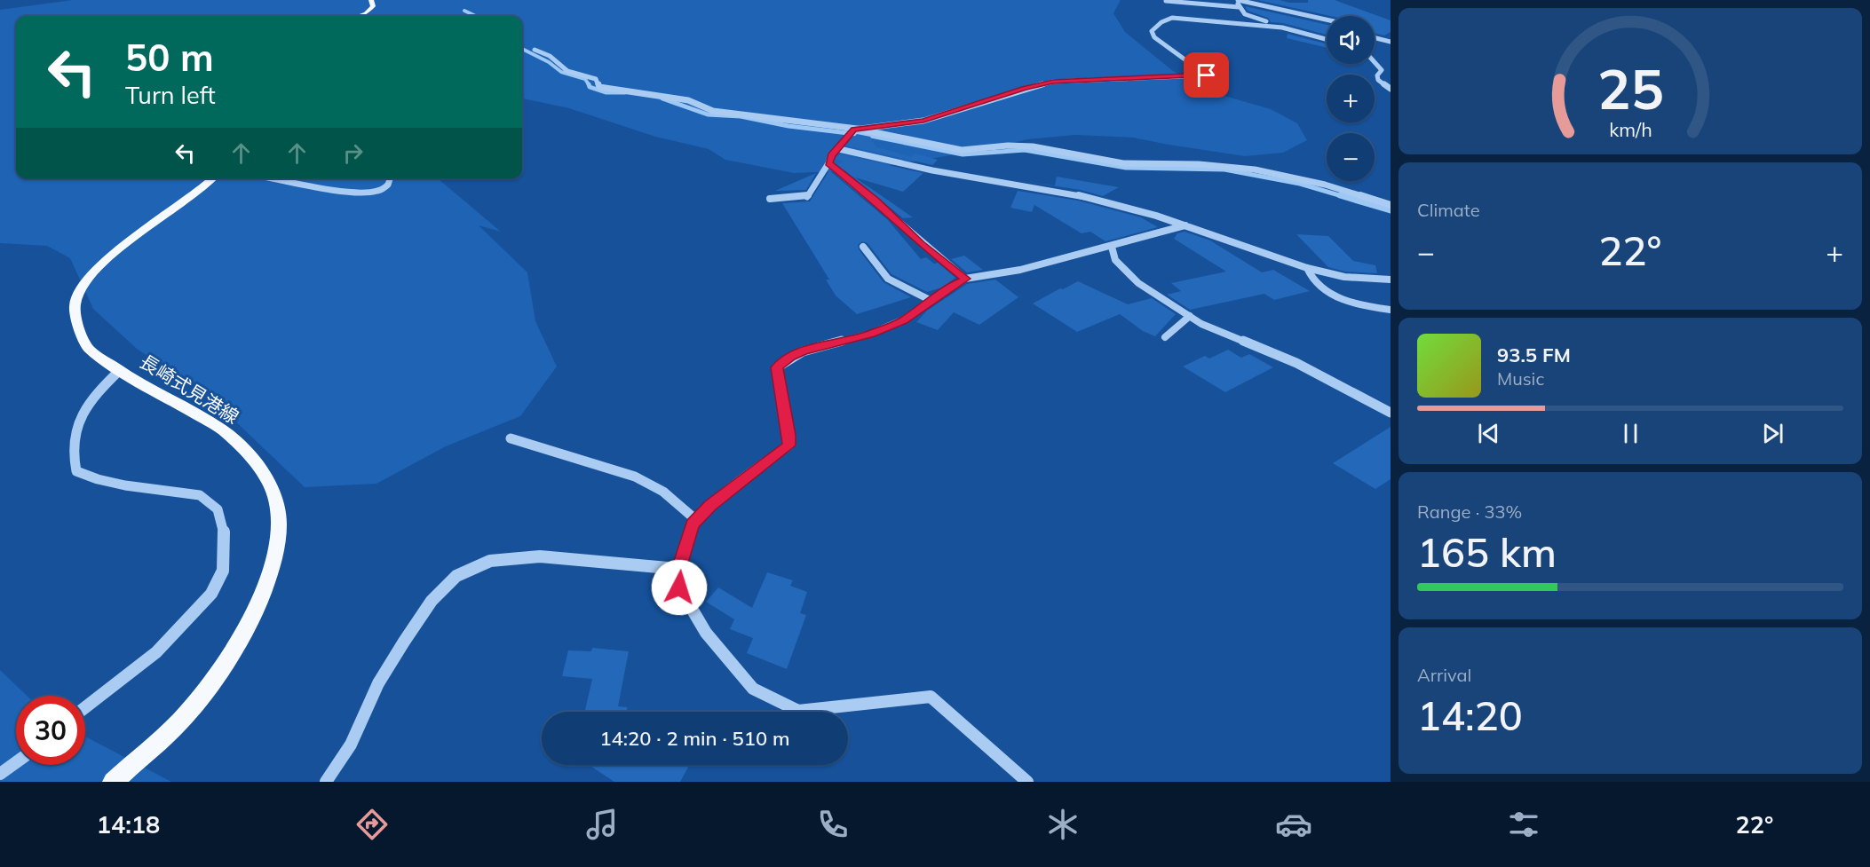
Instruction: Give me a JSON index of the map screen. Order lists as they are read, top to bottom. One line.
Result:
{"streets":{"main road":["長崎式見港線"]},"page":{"map_buttons":["+","−"],"turn":["50 m","Turn left"],"tile":["Climate",["Range · 33%","165 km"],["Arrival","14:20"]],"heat":["−","22°","+"],"song":["93.5 FM","Music"],"limit":"30","trip":"14:20 · 2 min · 510 m","tabs":["14:18","22°"],"gauge":["25","km/h"]}}
